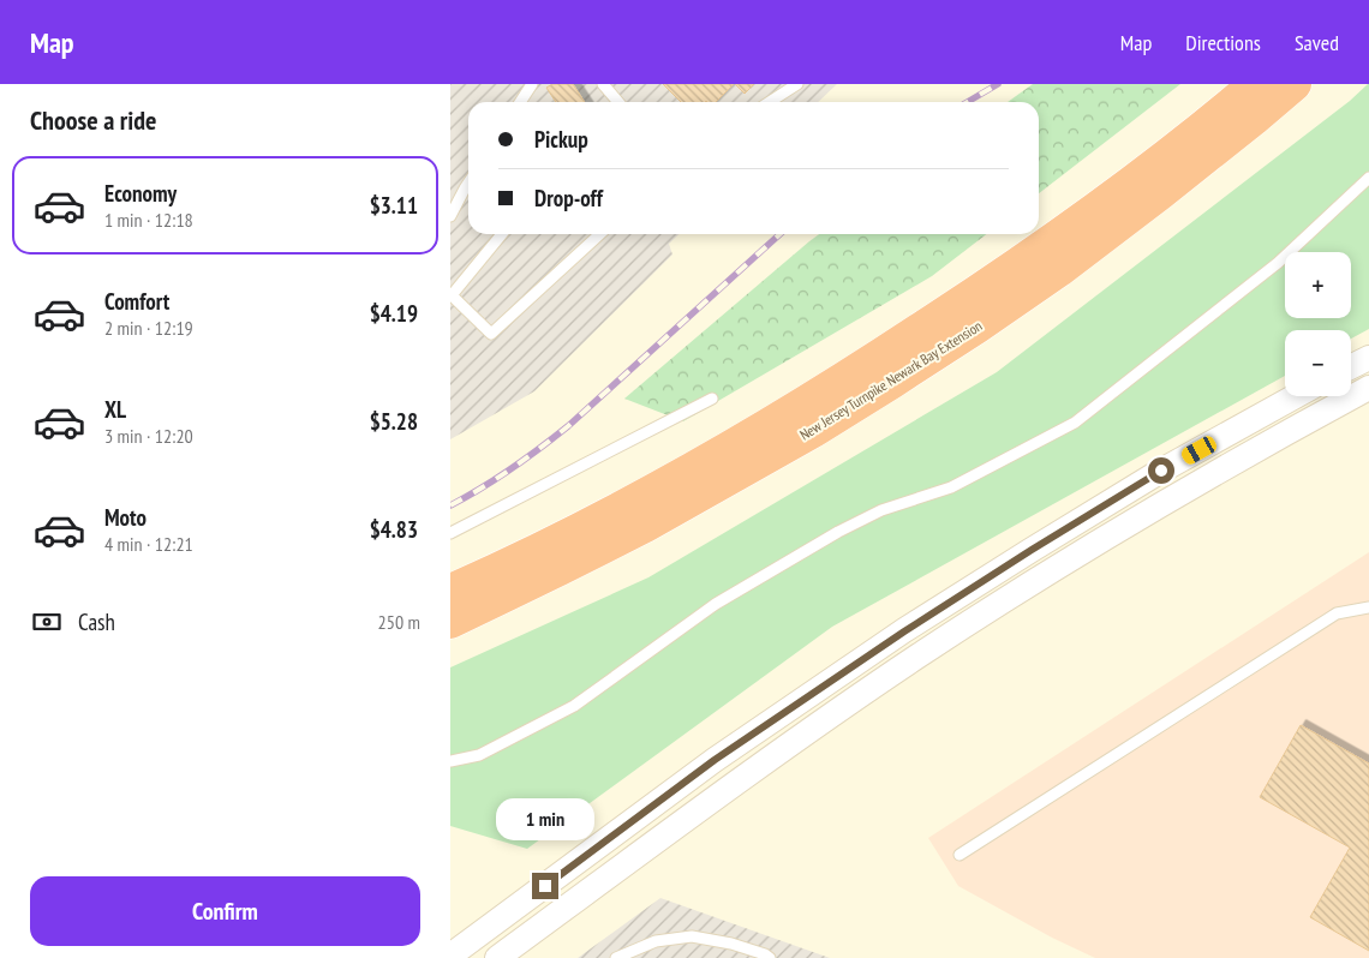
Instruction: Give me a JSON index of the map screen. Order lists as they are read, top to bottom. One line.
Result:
{"streets":{"highway":["New Jersey Turnpike Newark Bay Extension"]},"page":{"header":"Map","nav":["Map","Directions","Saved"],"heading":"Choose a ride","banner":["Pickup","Drop-off"],"list":[{"name":"Economy","note":"1 min · 12:18","value":"$3.11"},{"name":"Comfort","note":"2 min · 12:19","value":"$4.19"},{"name":"XL","note":"3 min · 12:20","value":"$5.28"},{"name":"Moto","note":"4 min · 12:21","value":"$4.83"}],"map_buttons":["+","−"],"pay":["Cash","250 m"],"bubble":"1 min","buttons":"Confirm"}}
